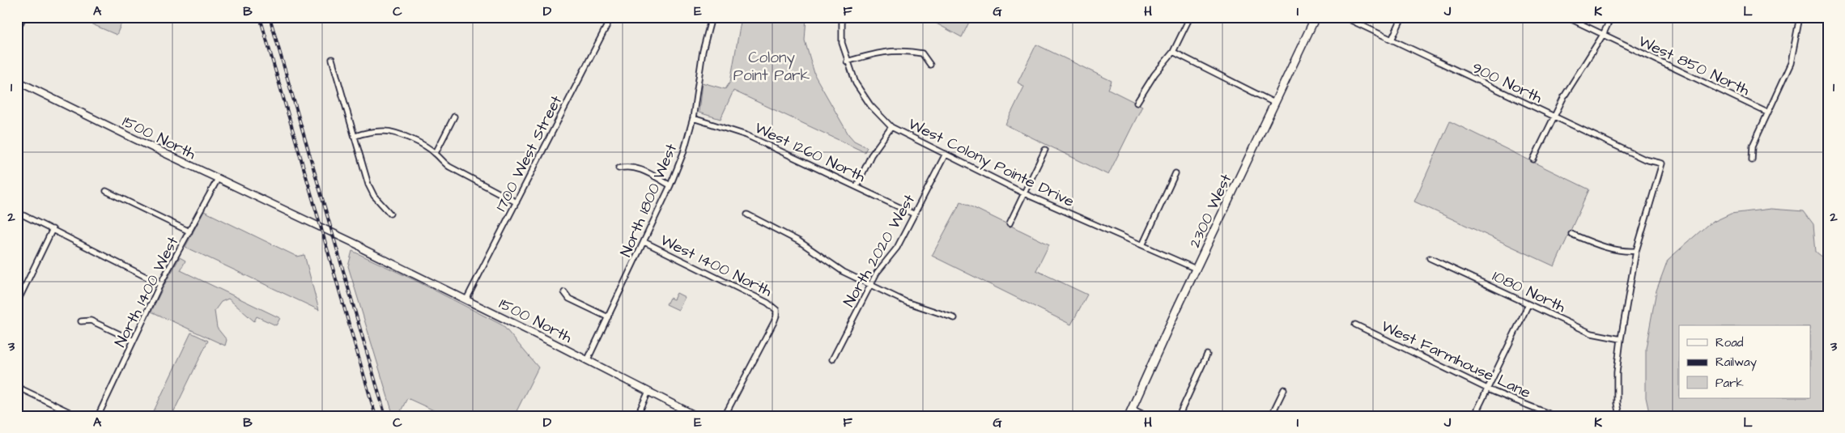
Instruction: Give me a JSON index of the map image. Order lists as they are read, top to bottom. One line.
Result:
{"streets":{"main road":["2300 West"],"street":["West 850 North","900 North","1500 North","West 1260 North","1700 West Street","West Colony Pointe Drive","North 1800 West","North 2020 West","West 1400 North","1080 North","North 1400 West","West Farmhouse Lane"]},"crossings":[["1500 North","1700 West Street"],["1500 North","North 1800 West"],["1500 North","North 1400 West"],["West 1260 North","North 1800 West"],["West 1260 North","North 2020 West"],["West Colony Pointe Drive","2300 West"],["West Colony Pointe Drive","North 2020 West"],["North 1800 West","West 1400 North"]],"parks":["Colony Point Park"],"legend":["Road","Railway","Park"],"grid":{"columns":["A","B","C","D","E","F","G","H","I","J","K","L"],"rows":["1","2","3"]}}
